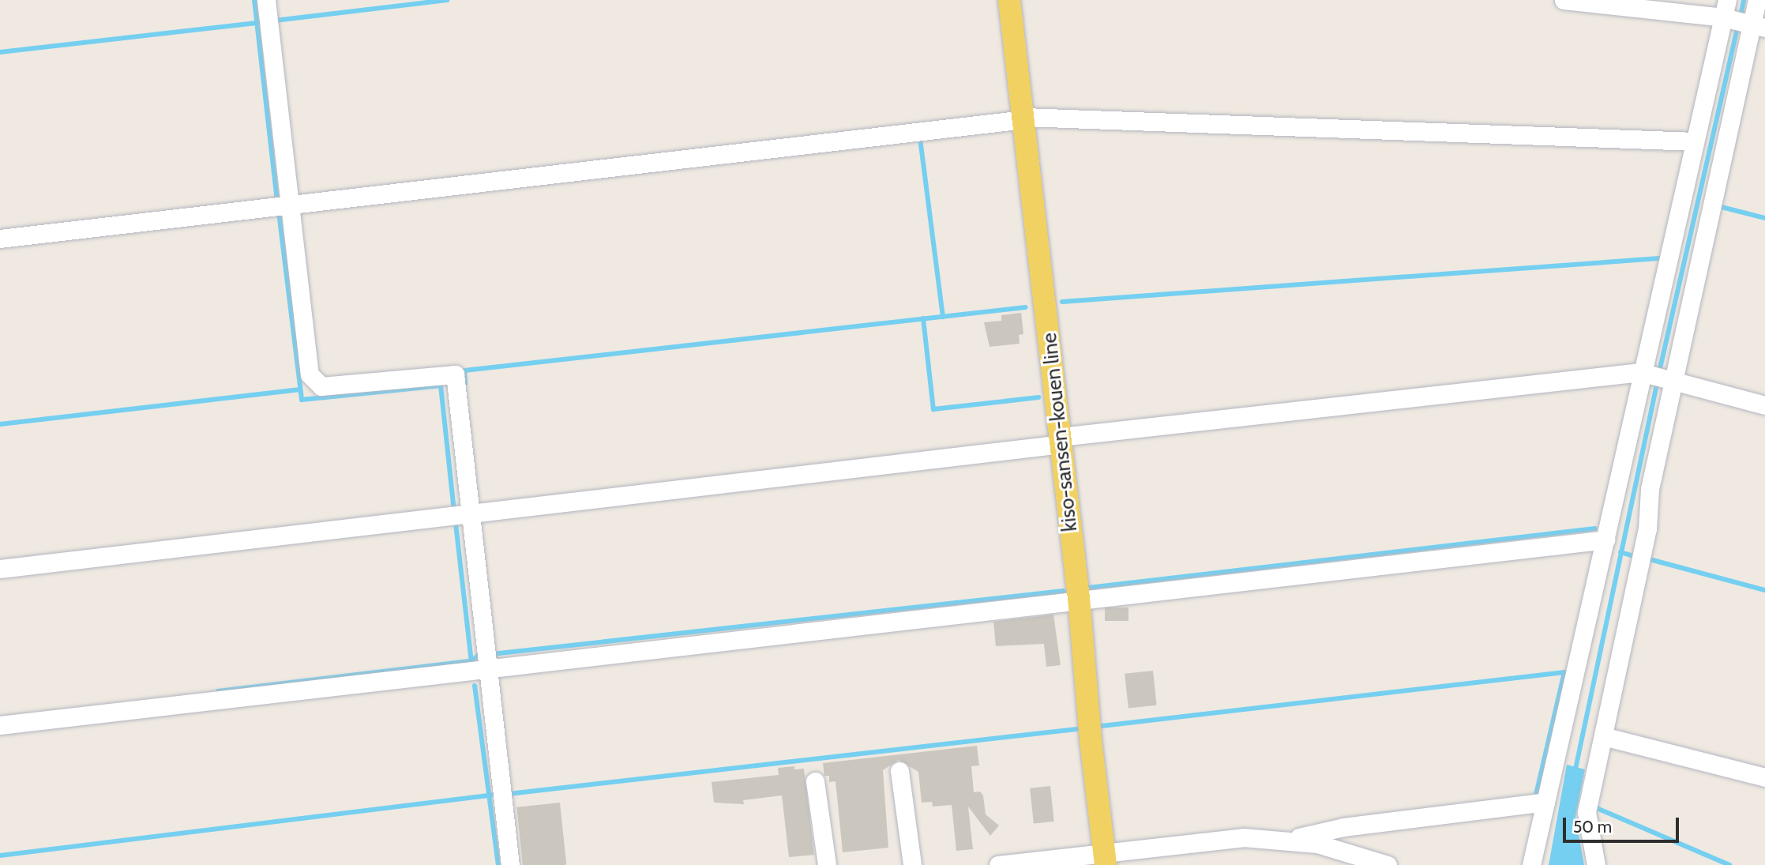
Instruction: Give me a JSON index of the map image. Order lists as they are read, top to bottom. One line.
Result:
{"streets":{"main road":["kiso-sansen-kouen line"]},"scale_bar":"50 m"}
